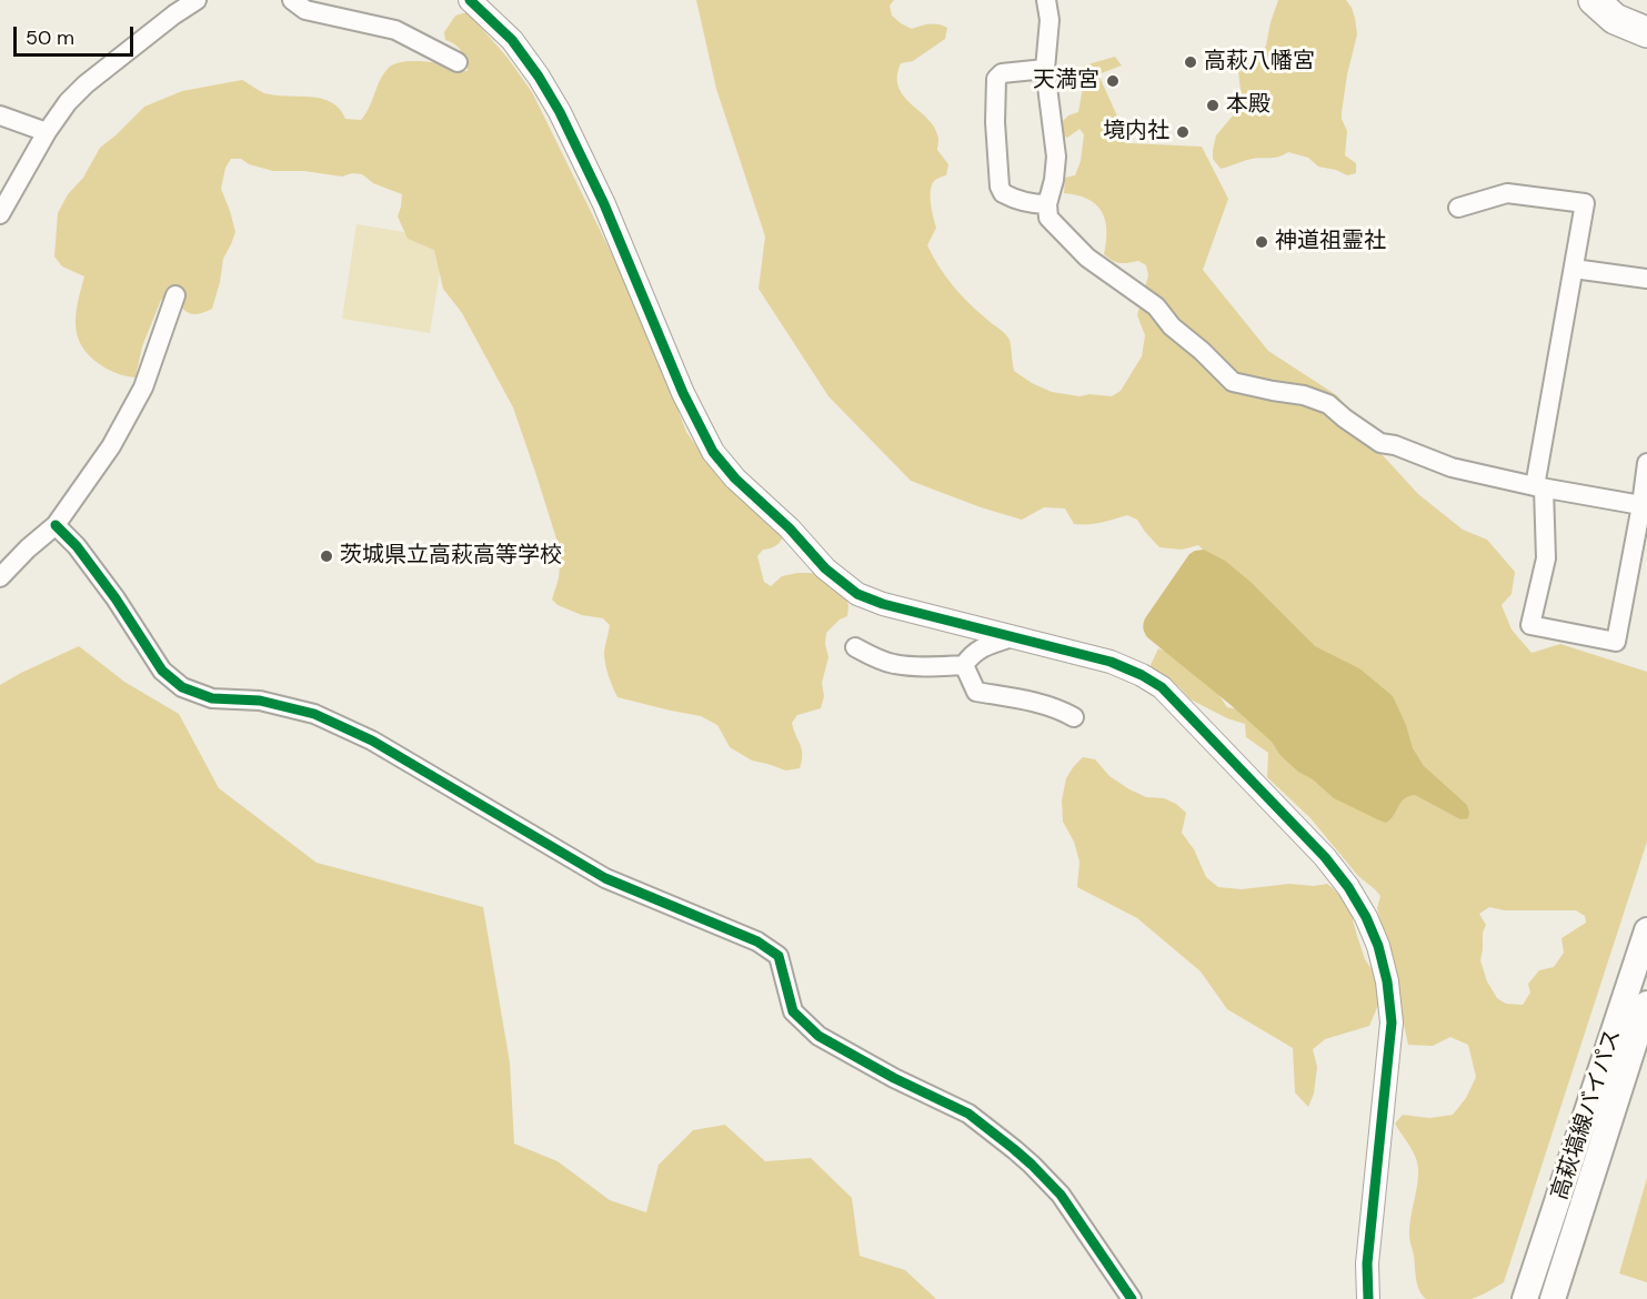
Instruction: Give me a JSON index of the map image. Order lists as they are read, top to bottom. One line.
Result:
{"streets":{"main road":["高萩塙線バイパス"]},"places":["高萩八幡宮","天満宮","本殿","境内社","神道祖霊社","茨城県立高萩高等学校"],"scale_bar":"50 m"}
